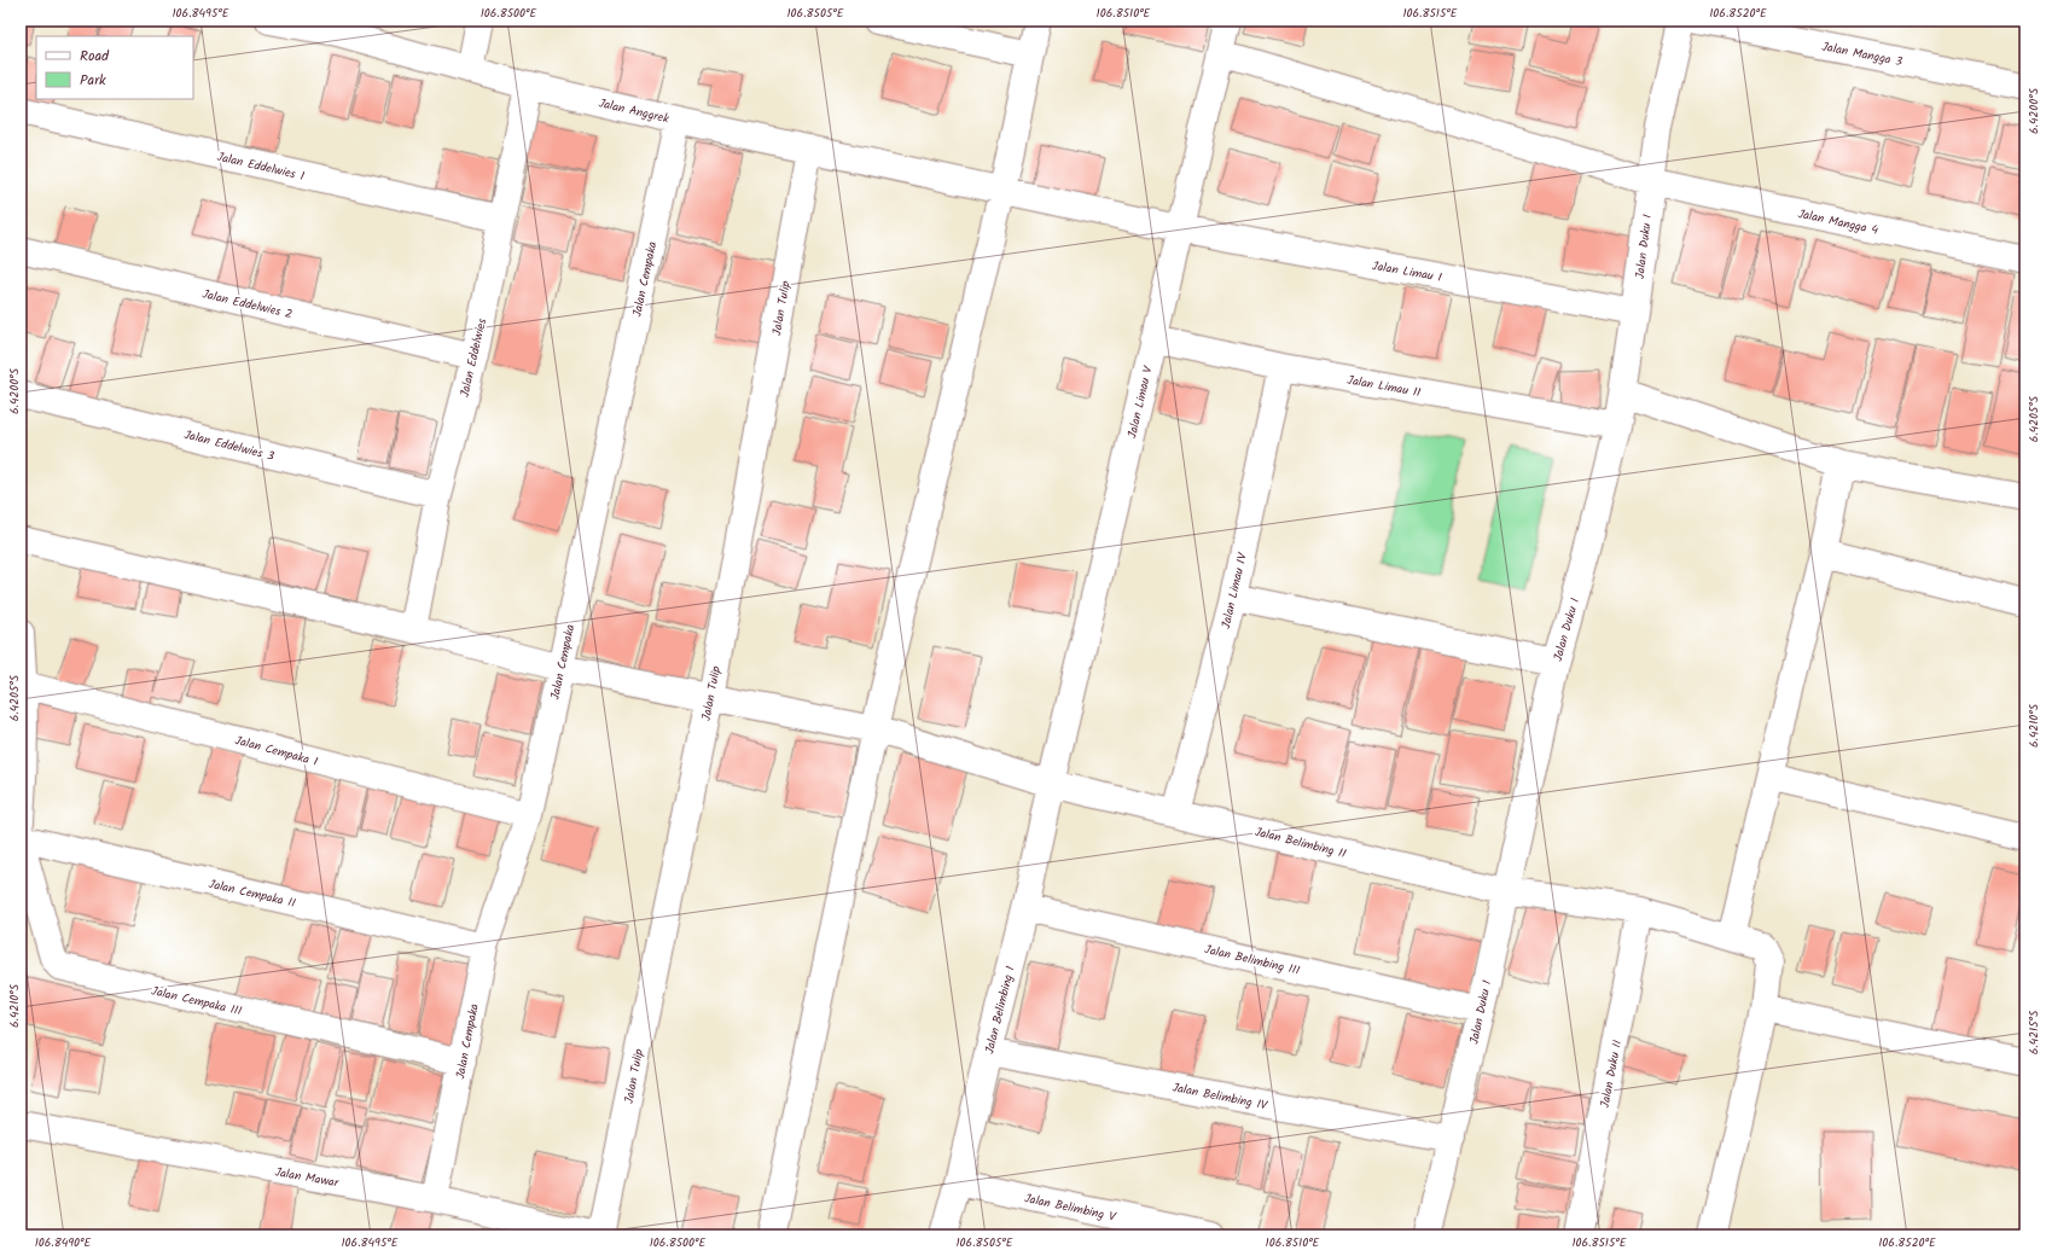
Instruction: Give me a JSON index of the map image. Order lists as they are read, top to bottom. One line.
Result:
{"streets":{"street":["Jalan Mangga 3","Jalan Anggrek","Jalan Eddelwies 1","Jalan Mangga 4","Jalan Duku I","Jalan Limau I","Jalan Cempaka","Jalan Eddelwies 2","Jalan Tulip","Jalan Eddelwies","Jalan Limau II","Jalan Limau V","Jalan Eddelwies 3","Jalan Limau IV","Jalan Cempaka I","Jalan Belimbing II","Jalan Cempaka II","Jalan Belimbing III","Jalan Cempaka III","Jalan Belimbing I","Jalan Duku II","Jalan Belimbing IV","Jalan Mawar","Jalan Belimbing V"]},"crossings":[["Jalan Anggrek","Jalan Limau I"],["Jalan Anggrek","Jalan Cempaka"],["Jalan Anggrek","Jalan Tulip"],["Jalan Anggrek","Jalan Eddelwies"],["Jalan Eddelwies 1","Jalan Eddelwies"],["Jalan Mangga 4","Jalan Duku I"],["Jalan Mangga 4","Jalan Limau V"],["Jalan Duku I","Jalan Limau I"],["Jalan Duku I","Jalan Limau II"],["Jalan Duku I","Jalan Belimbing II"],["Jalan Duku I","Jalan Belimbing III"],["Jalan Duku I","Jalan Belimbing IV"],["Jalan Limau I","Jalan Limau V"],["Jalan Cempaka","Jalan Cempaka I"],["Jalan Cempaka","Jalan Belimbing II"],["Jalan Cempaka","Jalan Cempaka II"],["Jalan Cempaka","Jalan Cempaka III"],["Jalan Cempaka","Jalan Mawar"],["Jalan Eddelwies 2","Jalan Eddelwies"],["Jalan Tulip","Jalan Belimbing II"],["Jalan Eddelwies","Jalan Eddelwies 3"],["Jalan Eddelwies","Jalan Belimbing II"],["Jalan Limau II","Jalan Limau V"],["Jalan Limau II","Jalan Limau IV"],["Jalan Limau V","Jalan Belimbing II"],["Jalan Limau V","Jalan Belimbing I"],["Jalan Limau IV","Jalan Belimbing II"],["Jalan Belimbing II","Jalan Belimbing I"],["Jalan Belimbing II","Jalan Duku II"],["Jalan Belimbing III","Jalan Belimbing I"],["Jalan Belimbing I","Jalan Belimbing IV"],["Jalan Belimbing I","Jalan Belimbing V"]],"legend":["Road","Park"],"coordinates":["106.8495°E","106.8500°E","106.8505°E","106.8510°E","106.8515°E","106.8520°E","6.4200°S","6.4205°S","6.4210°S","6.4215°S","106.8490°E"]}
